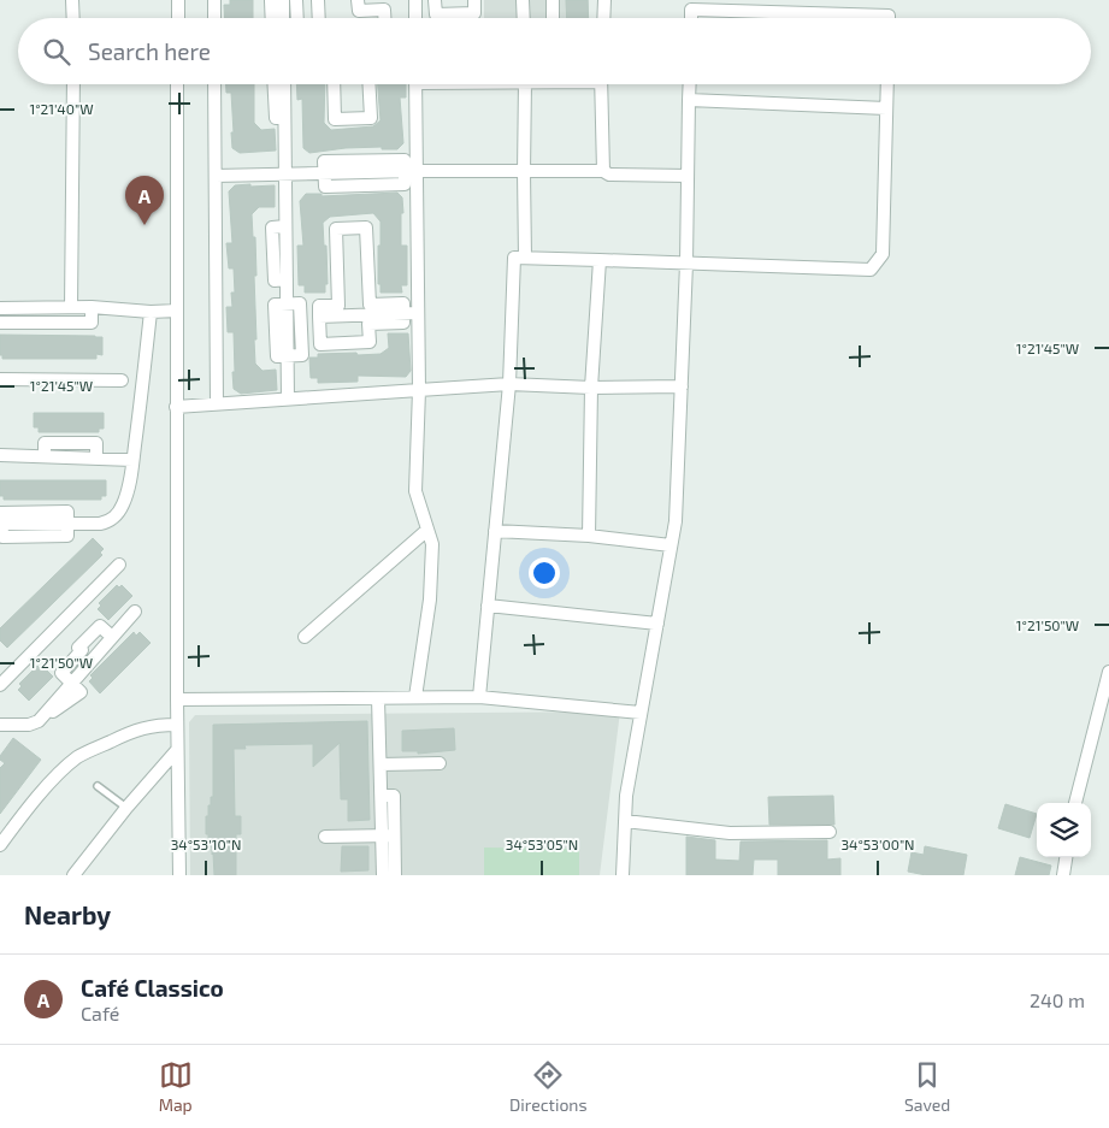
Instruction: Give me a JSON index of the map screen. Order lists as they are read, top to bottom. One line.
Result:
{"page":{"search":"Search here","pins":"A","heading":"Nearby","list":[{"mark":"A","name":"Café Classico","note":"Café","value":"240 m"}],"nav":["Map","Directions","Saved"]},"coordinates":["1°21'40\"W","1°21'45\"W","1°21'50\"W","34°53'10\"N","34°53'05\"N","34°53'00\"N"]}
